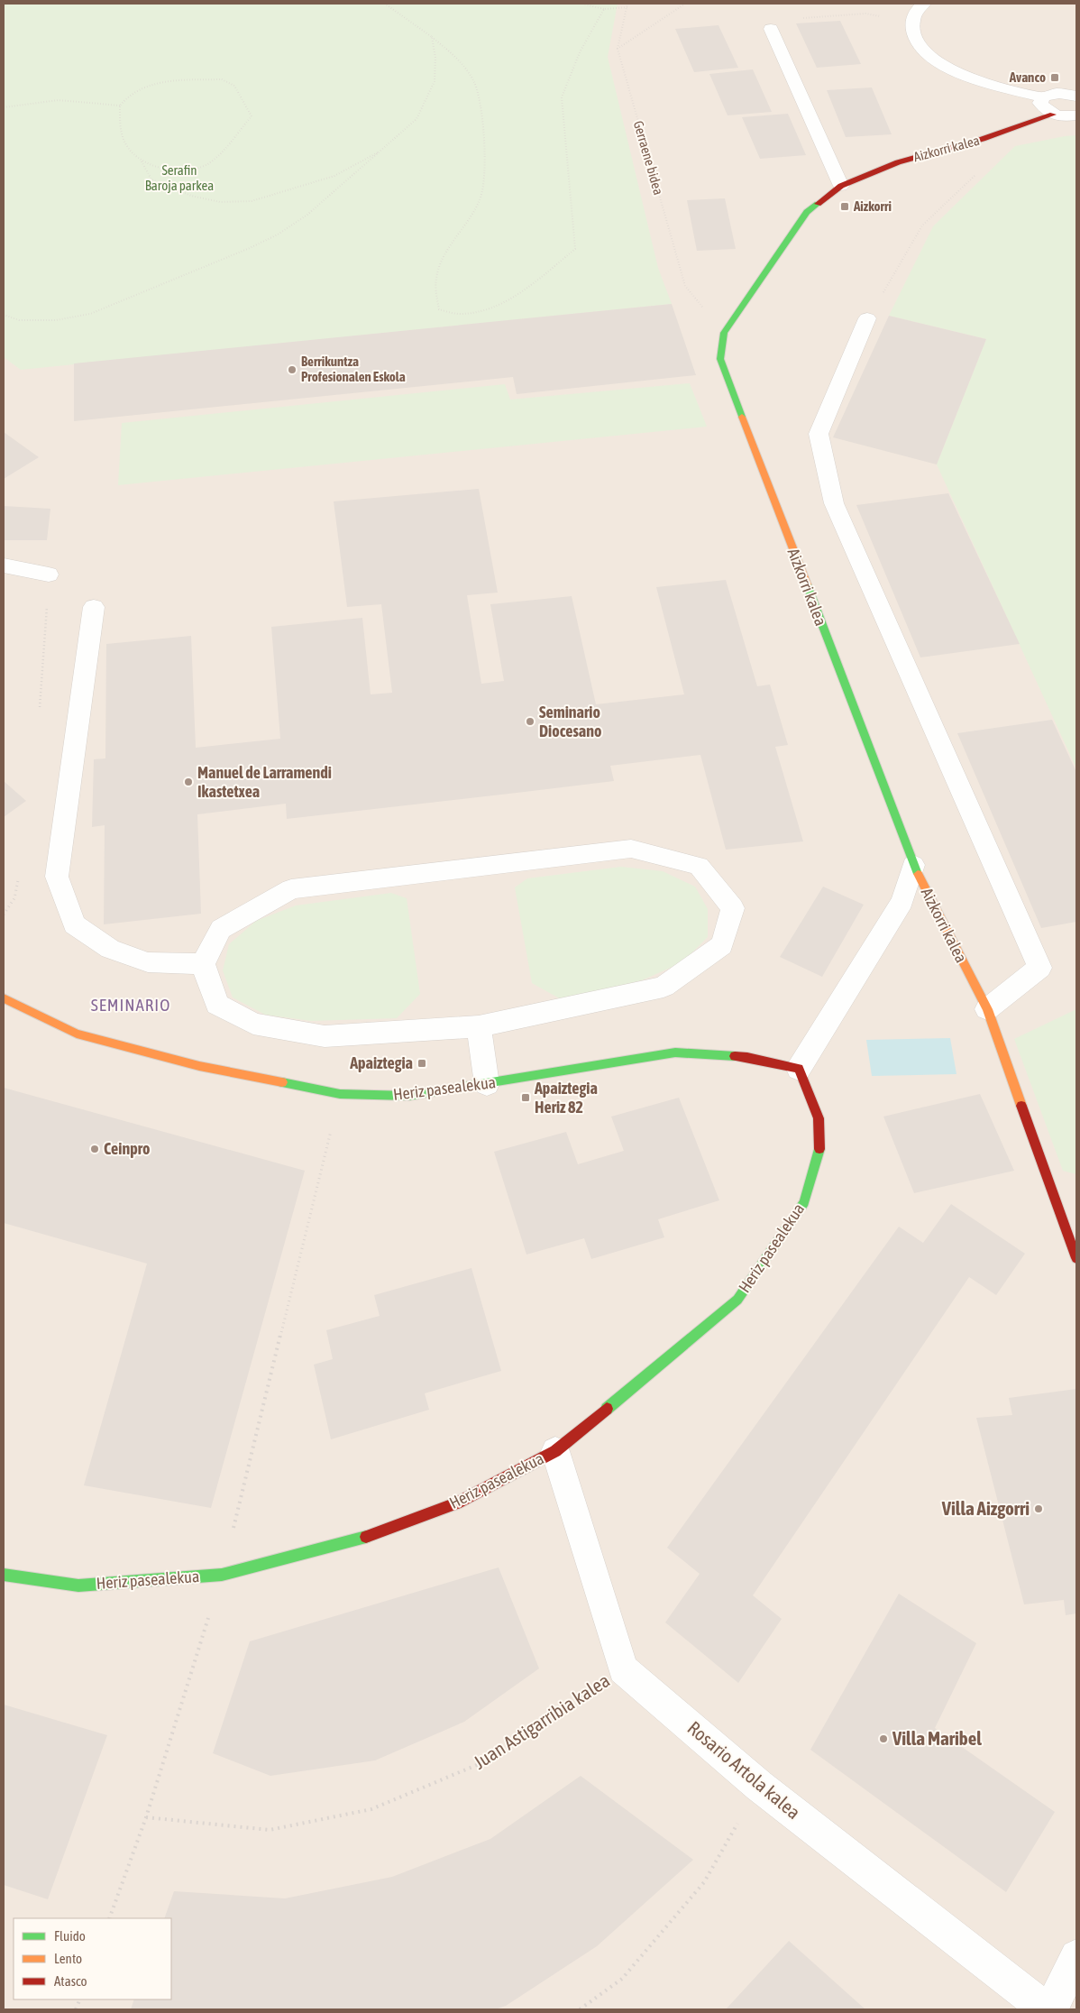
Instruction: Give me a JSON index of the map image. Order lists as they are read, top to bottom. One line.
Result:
{"streets":{"street":["Aizkorri kalea","Heriz pasealekua","Rosario Artola kalea"],"path":["Gerraene bidea","Juan Astigarribia kalea"]},"crossings":[["Aizkorri kalea","Gerraene bidea"],["Juan Astigarribia kalea","Rosario Artola kalea"]],"districts":["SEMINARIO"],"parks":["Serafin Baroja parkea"],"places":{"transit":["Avanco","Aizkorri","Apaiztegia","Apaiztegia Heriz 82"],"other":["Berrikuntza Profesionalen Eskola","Seminario Diocesano","Manuel de Larramendi Ikastetxea","Ceinpro","Villa Aizgorri","Villa Maribel"]},"legend":["Fluido","Lento","Atasco"]}
